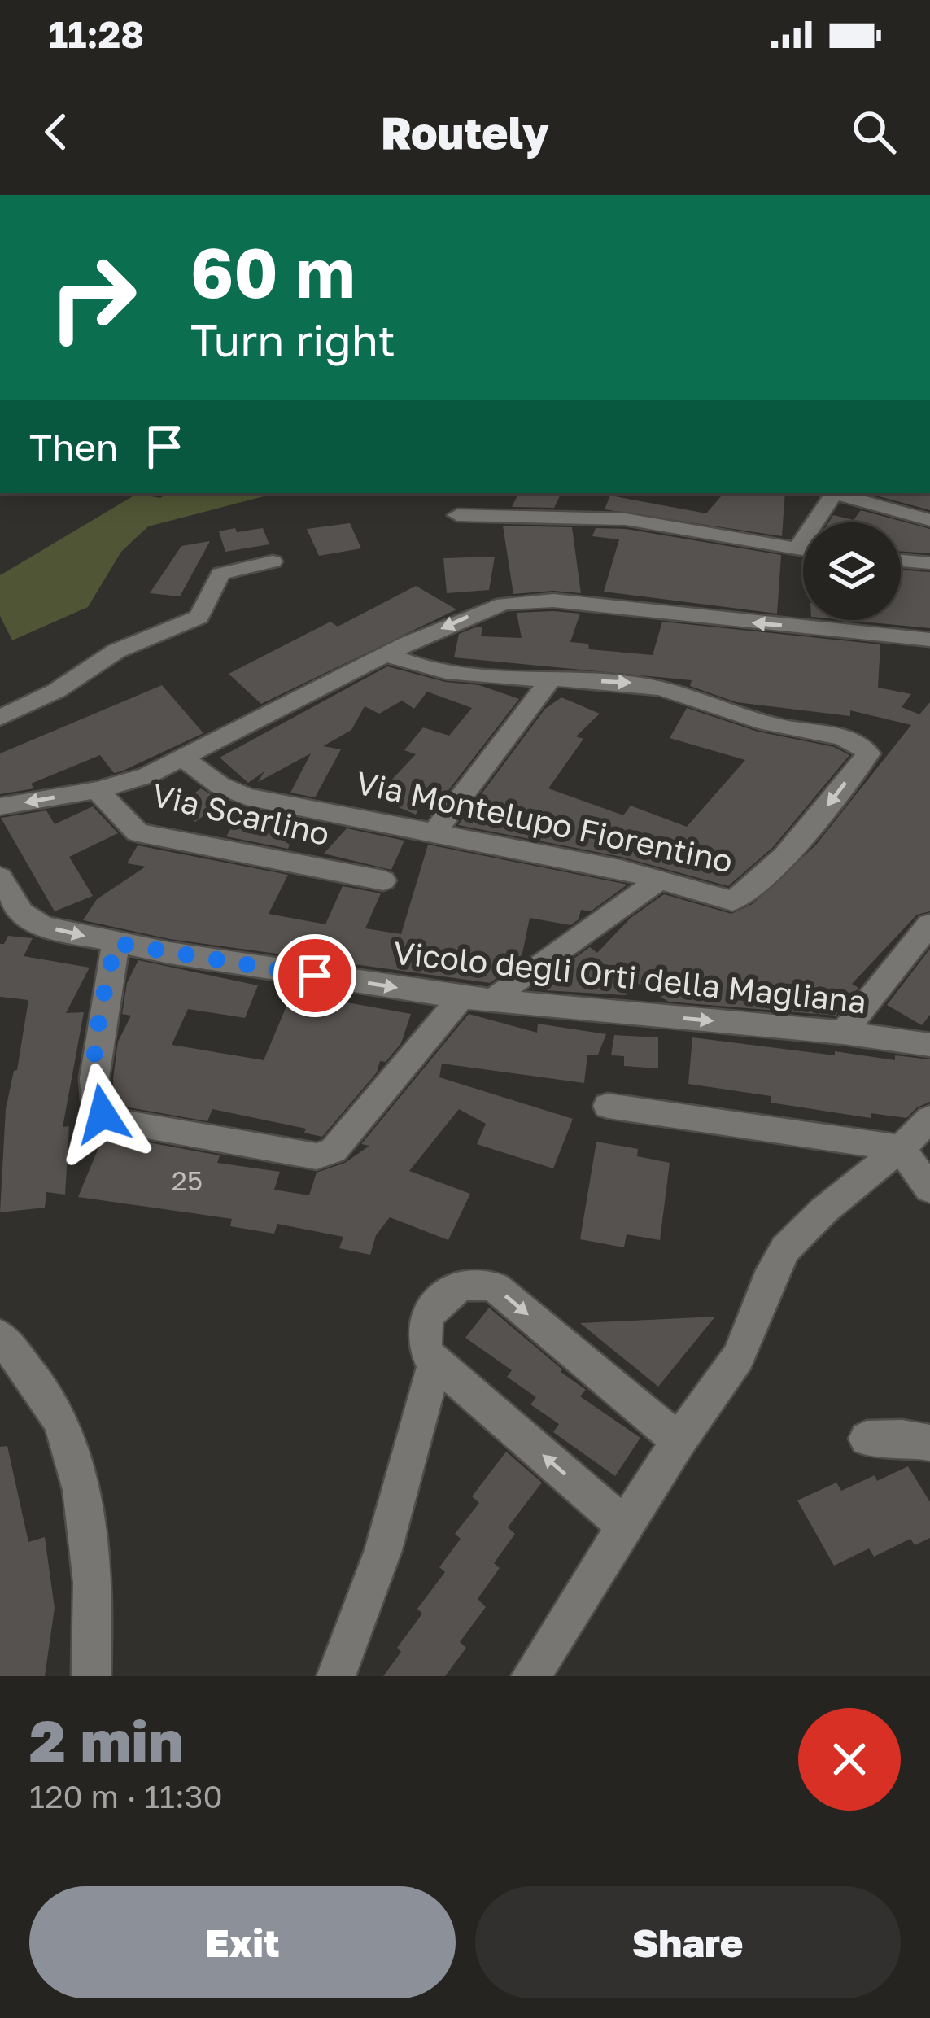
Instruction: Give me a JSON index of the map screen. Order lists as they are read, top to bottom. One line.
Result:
{"streets":{"street":["Via Scarlino","Via Montelupo Fiorentino","Vicolo degli Orti della Magliana"]},"one_way":["Vicolo degli Orti della Magliana"],"house_numbers":["25"],"page":{"status":"11:28","header":"Routely","turn":["60 m","Turn right"],"then":"Then","heading":["2 min","120 m · 11:30"],"buttons":["Exit","Share"]}}
